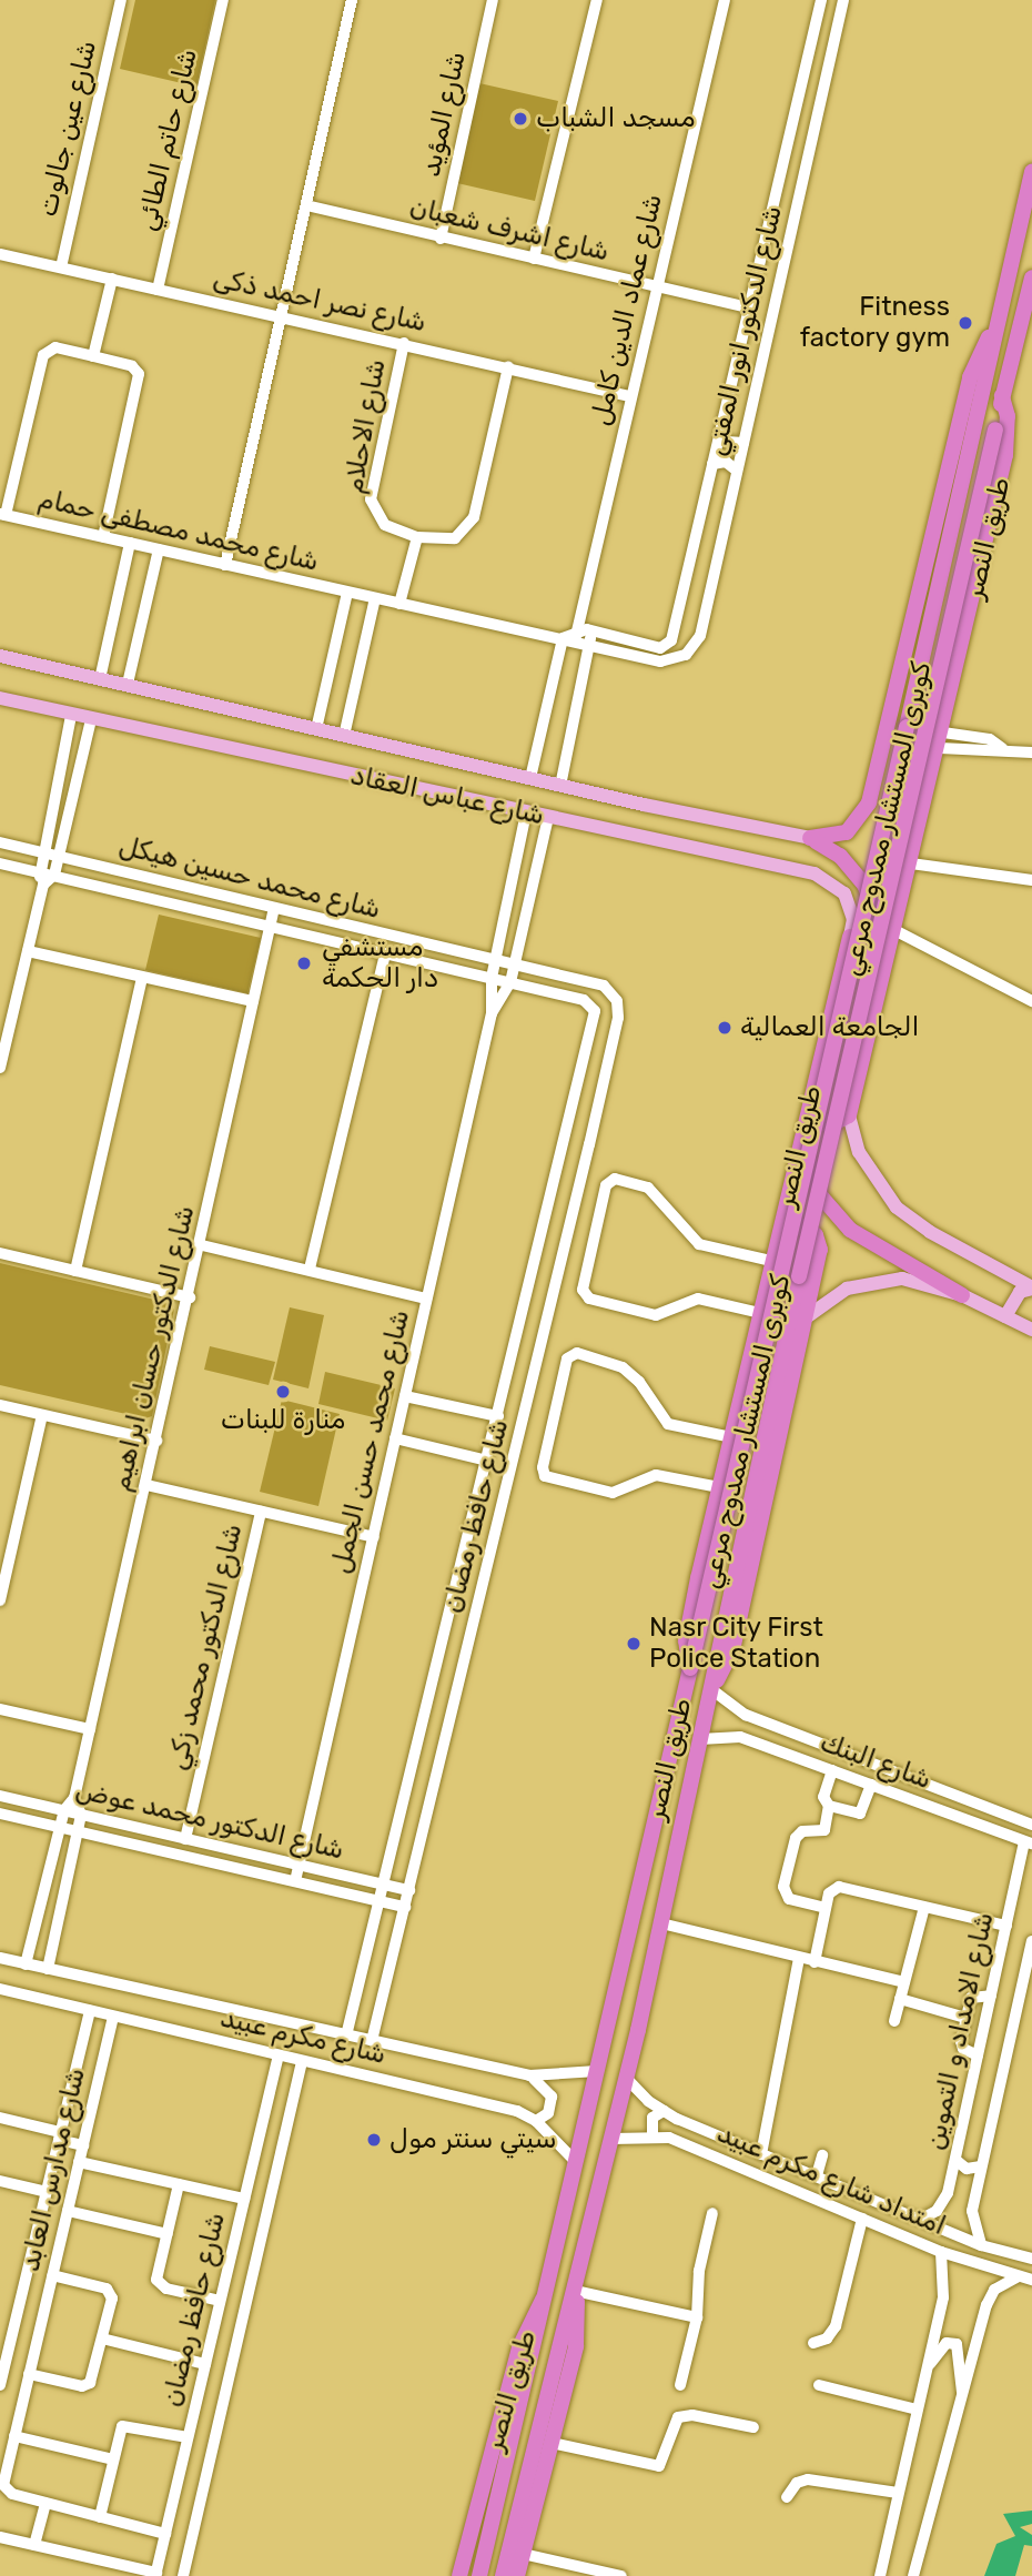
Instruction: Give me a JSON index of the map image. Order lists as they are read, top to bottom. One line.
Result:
{"streets":{"highway":["طريق النصر","كوبرى المستشار ممدوح مرعي"],"main road":["شارع عباس العقاد"],"street":["شارع المؤيد","شارع عين جالوت","شارع حاتم الطائي","شارع اشرف شعبان","شارع نصر احمد ذكى","شارع عماد الدين كامل","شارع الدكتور انور المفتي","شارع الاحلام","شارع محمد مصطفى حمام","شارع محمد حسين هيكل","شارع الدكتور حسان ابراهيم","شارع محمد حسن الجمل","شارع حافظ رمضان","شارع الدكتور محمد زكي","شارع البنك","شارع الدكتور محمد عوض","شارع الامداد و التموين","شارع مكرم عبيد","شارع مدارس العابد","امتداد شارع مكرم عبيد"]},"crossings":[["شارع المؤيد","شارع اشرف شعبان"],["شارع عين جالوت","شارع نصر احمد ذكى"],["شارع حاتم الطائي","شارع نصر احمد ذكى"],["شارع اشرف شعبان","شارع عماد الدين كامل"],["شارع اشرف شعبان","شارع الدكتور انور المفتي"],["شارع نصر احمد ذكى","شارع عماد الدين كامل"],["شارع نصر احمد ذكى","شارع الاحلام"],["شارع عماد الدين كامل","شارع محمد مصطفى حمام"],["شارع عماد الدين كامل","شارع عباس العقاد"],["شارع الدكتور انور المفتي","شارع محمد مصطفى حمام"],["شارع محمد مصطفى حمام","شارع عباس العقاد"],["طريق النصر","شارع عباس العقاد"],["طريق النصر","كوبرى المستشار ممدوح مرعي"],["طريق النصر","شارع البنك"],["طريق النصر","شارع مكرم عبيد"],["طريق النصر","امتداد شارع مكرم عبيد"],["شارع عباس العقاد","شارع محمد حسن الجمل"],["كوبرى المستشار ممدوح مرعي","شارع البنك"],["شارع محمد حسين هيكل","شارع الدكتور حسان ابراهيم"],["شارع محمد حسين هيكل","شارع محمد حسن الجمل"],["شارع محمد حسين هيكل","شارع حافظ رمضان"],["شارع الدكتور حسان ابراهيم","شارع الدكتور محمد عوض"],["شارع الدكتور حسان ابراهيم","شارع مكرم عبيد"],["شارع محمد حسن الجمل","شارع الدكتور محمد عوض"],["شارع حافظ رمضان","شارع الدكتور محمد عوض"],["شارع حافظ رمضان","شارع مكرم عبيد"],["شارع حافظ رمضان","شارع مدارس العابد"],["شارع الدكتور محمد زكي","شارع الدكتور محمد عوض"],["شارع البنك","شارع الامداد و التموين"],["شارع الامداد و التموين","امتداد شارع مكرم عبيد"],["شارع مكرم عبيد","شارع مدارس العابد"]],"places":["مسجد الشباب","Fitness factory gym","مستشفي دار الحكمة","الجامعة العمالية","منارة للبنات","Nasr City First Police Station","سيتي سنتر مول"]}
